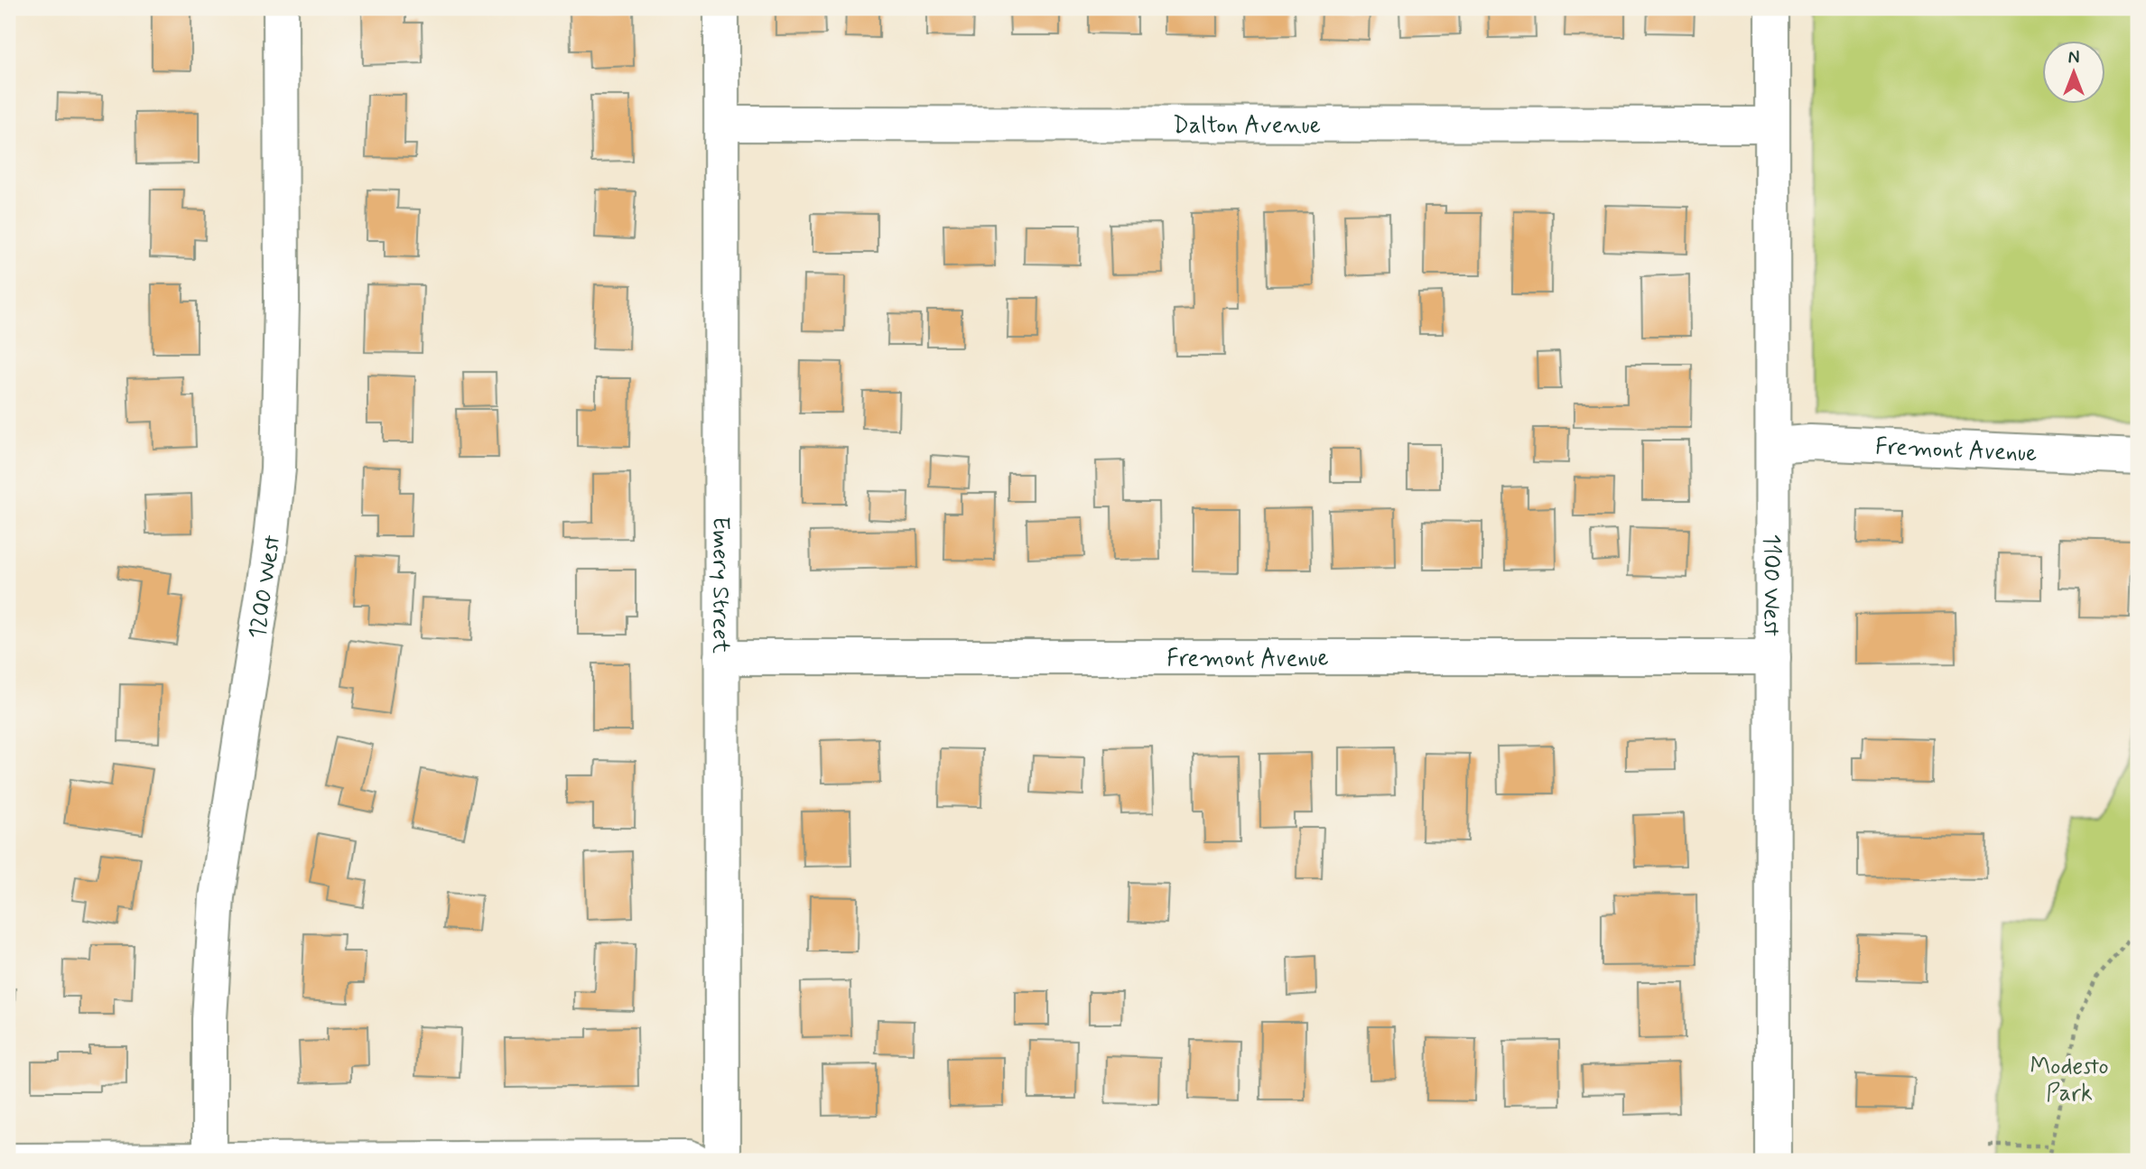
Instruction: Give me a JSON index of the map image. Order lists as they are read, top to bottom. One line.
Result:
{"streets":{"street":["Dalton Avenue","Fremont Avenue","Emery Street","1100 West","1200 West"]},"crossings":[["Dalton Avenue","Emery Street"],["Dalton Avenue","1100 West"],["Fremont Avenue","Emery Street"],["Fremont Avenue","1100 West"]],"parks":["Modesto Park"],"north":"top"}
